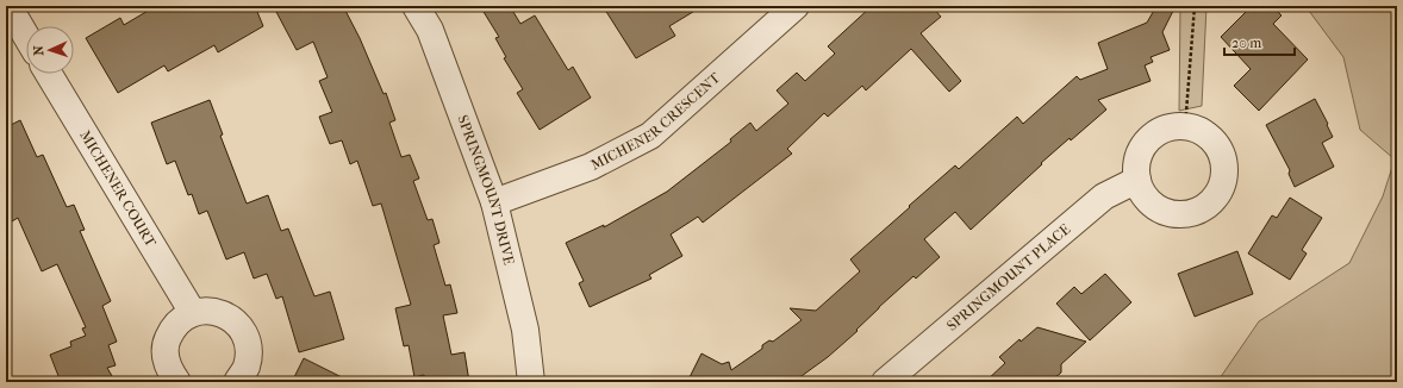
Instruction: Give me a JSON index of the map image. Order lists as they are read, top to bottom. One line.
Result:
{"streets":{"street":["MICHENER CRESCENT","MICHENER COURT","SPRINGMOUNT DRIVE","SPRINGMOUNT PLACE"]},"crossings":[["MICHENER CRESCENT","SPRINGMOUNT DRIVE"]],"scale_bar":"20 m","north":"left"}
